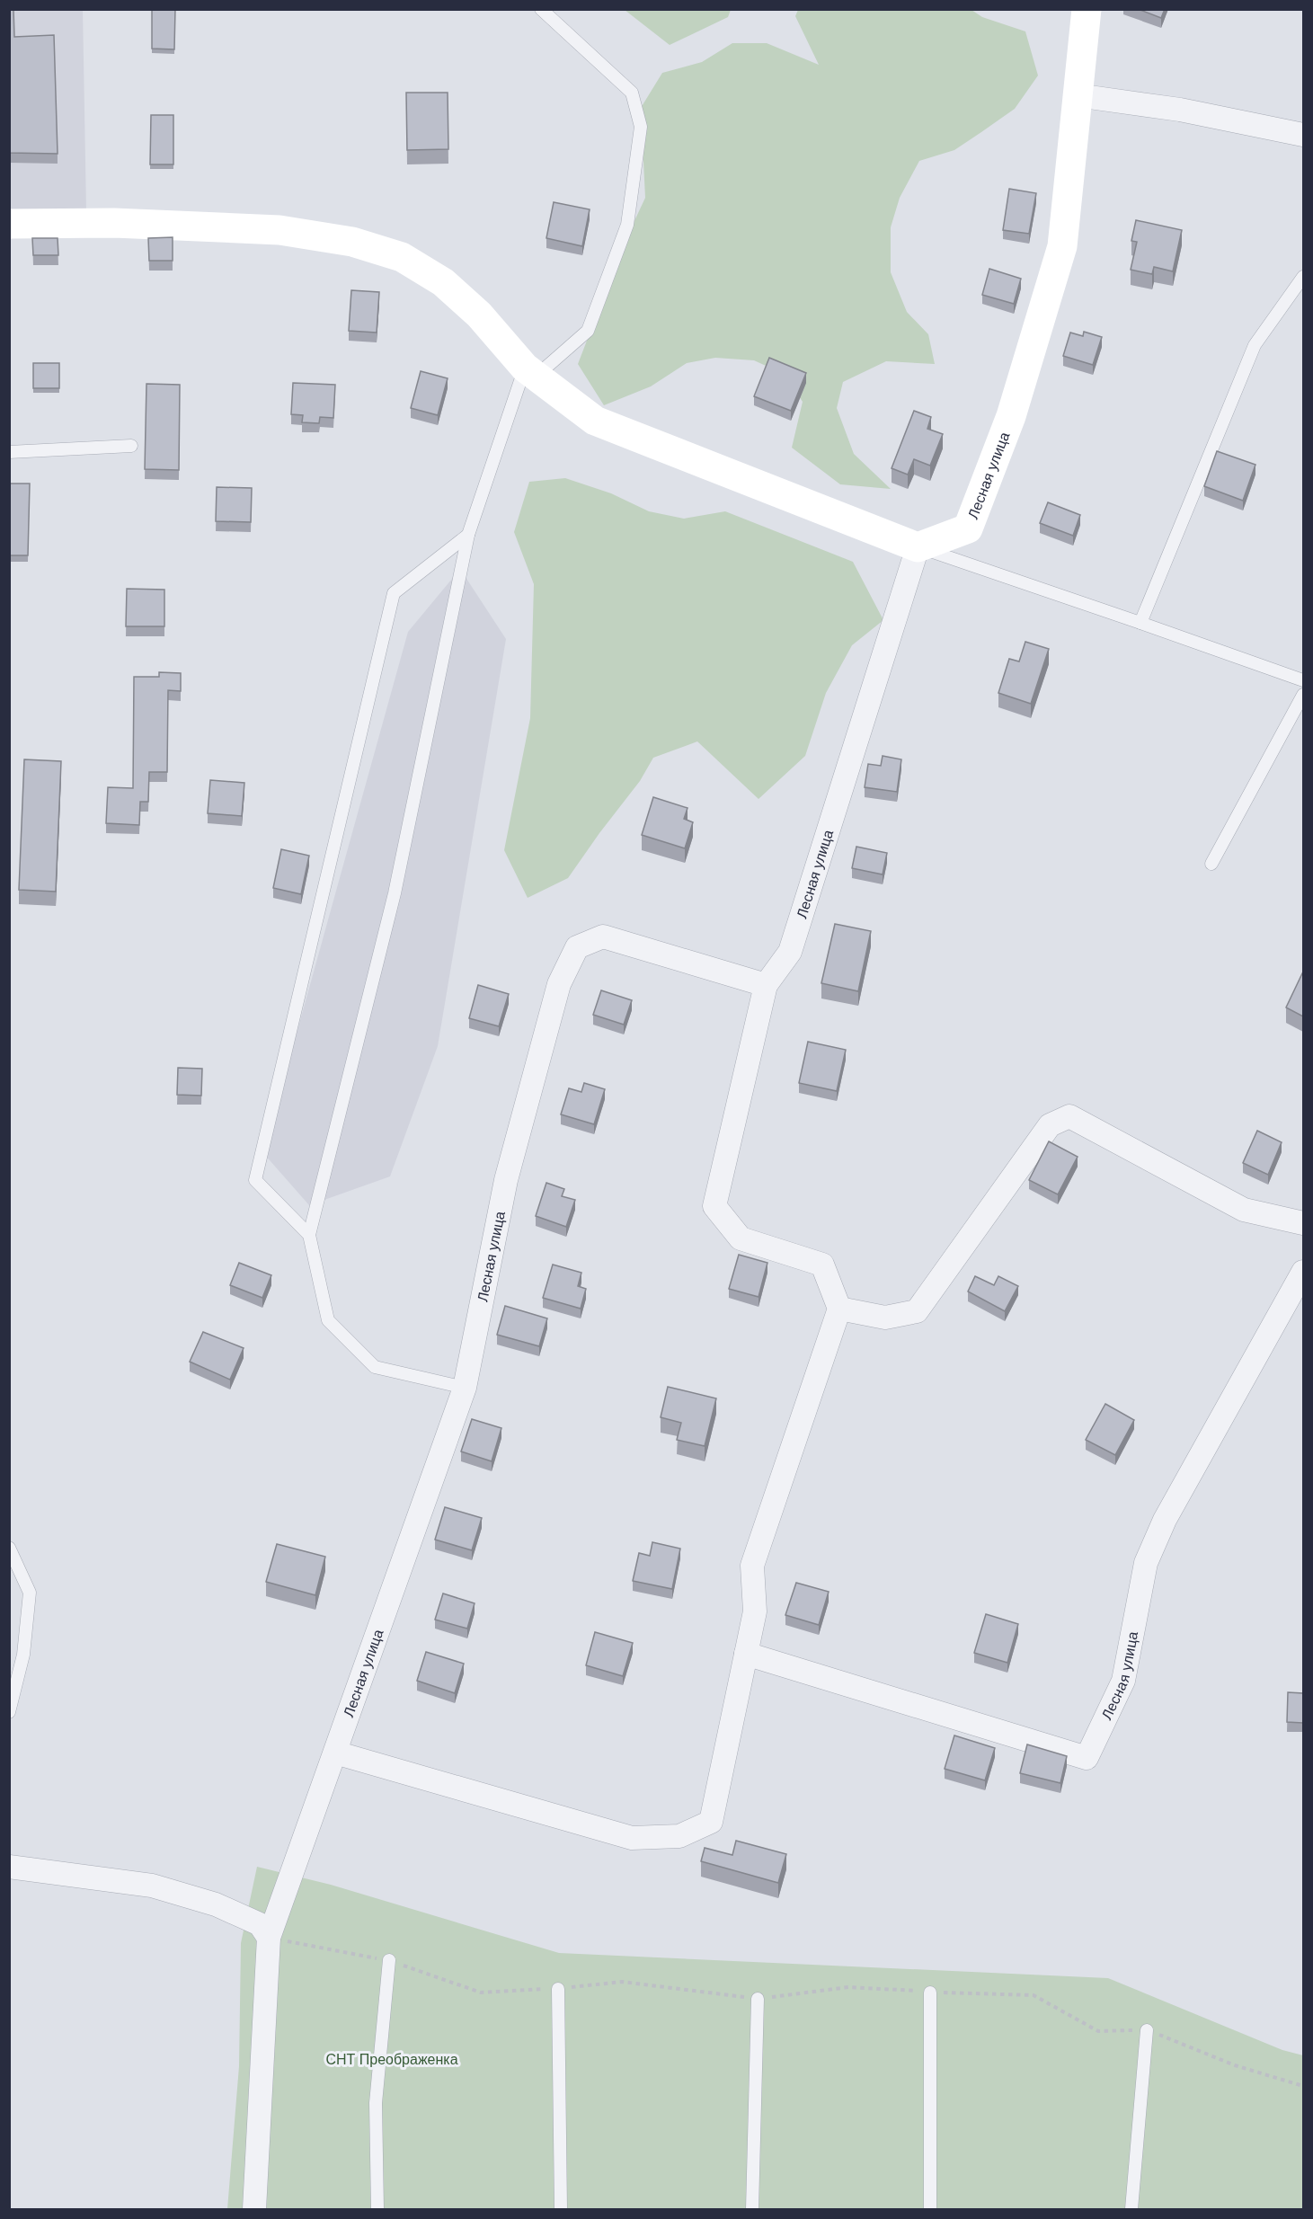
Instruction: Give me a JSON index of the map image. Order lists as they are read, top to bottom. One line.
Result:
{"streets":{"street":["Лесная улица"]},"parks":["СНТ Преображенка"]}
